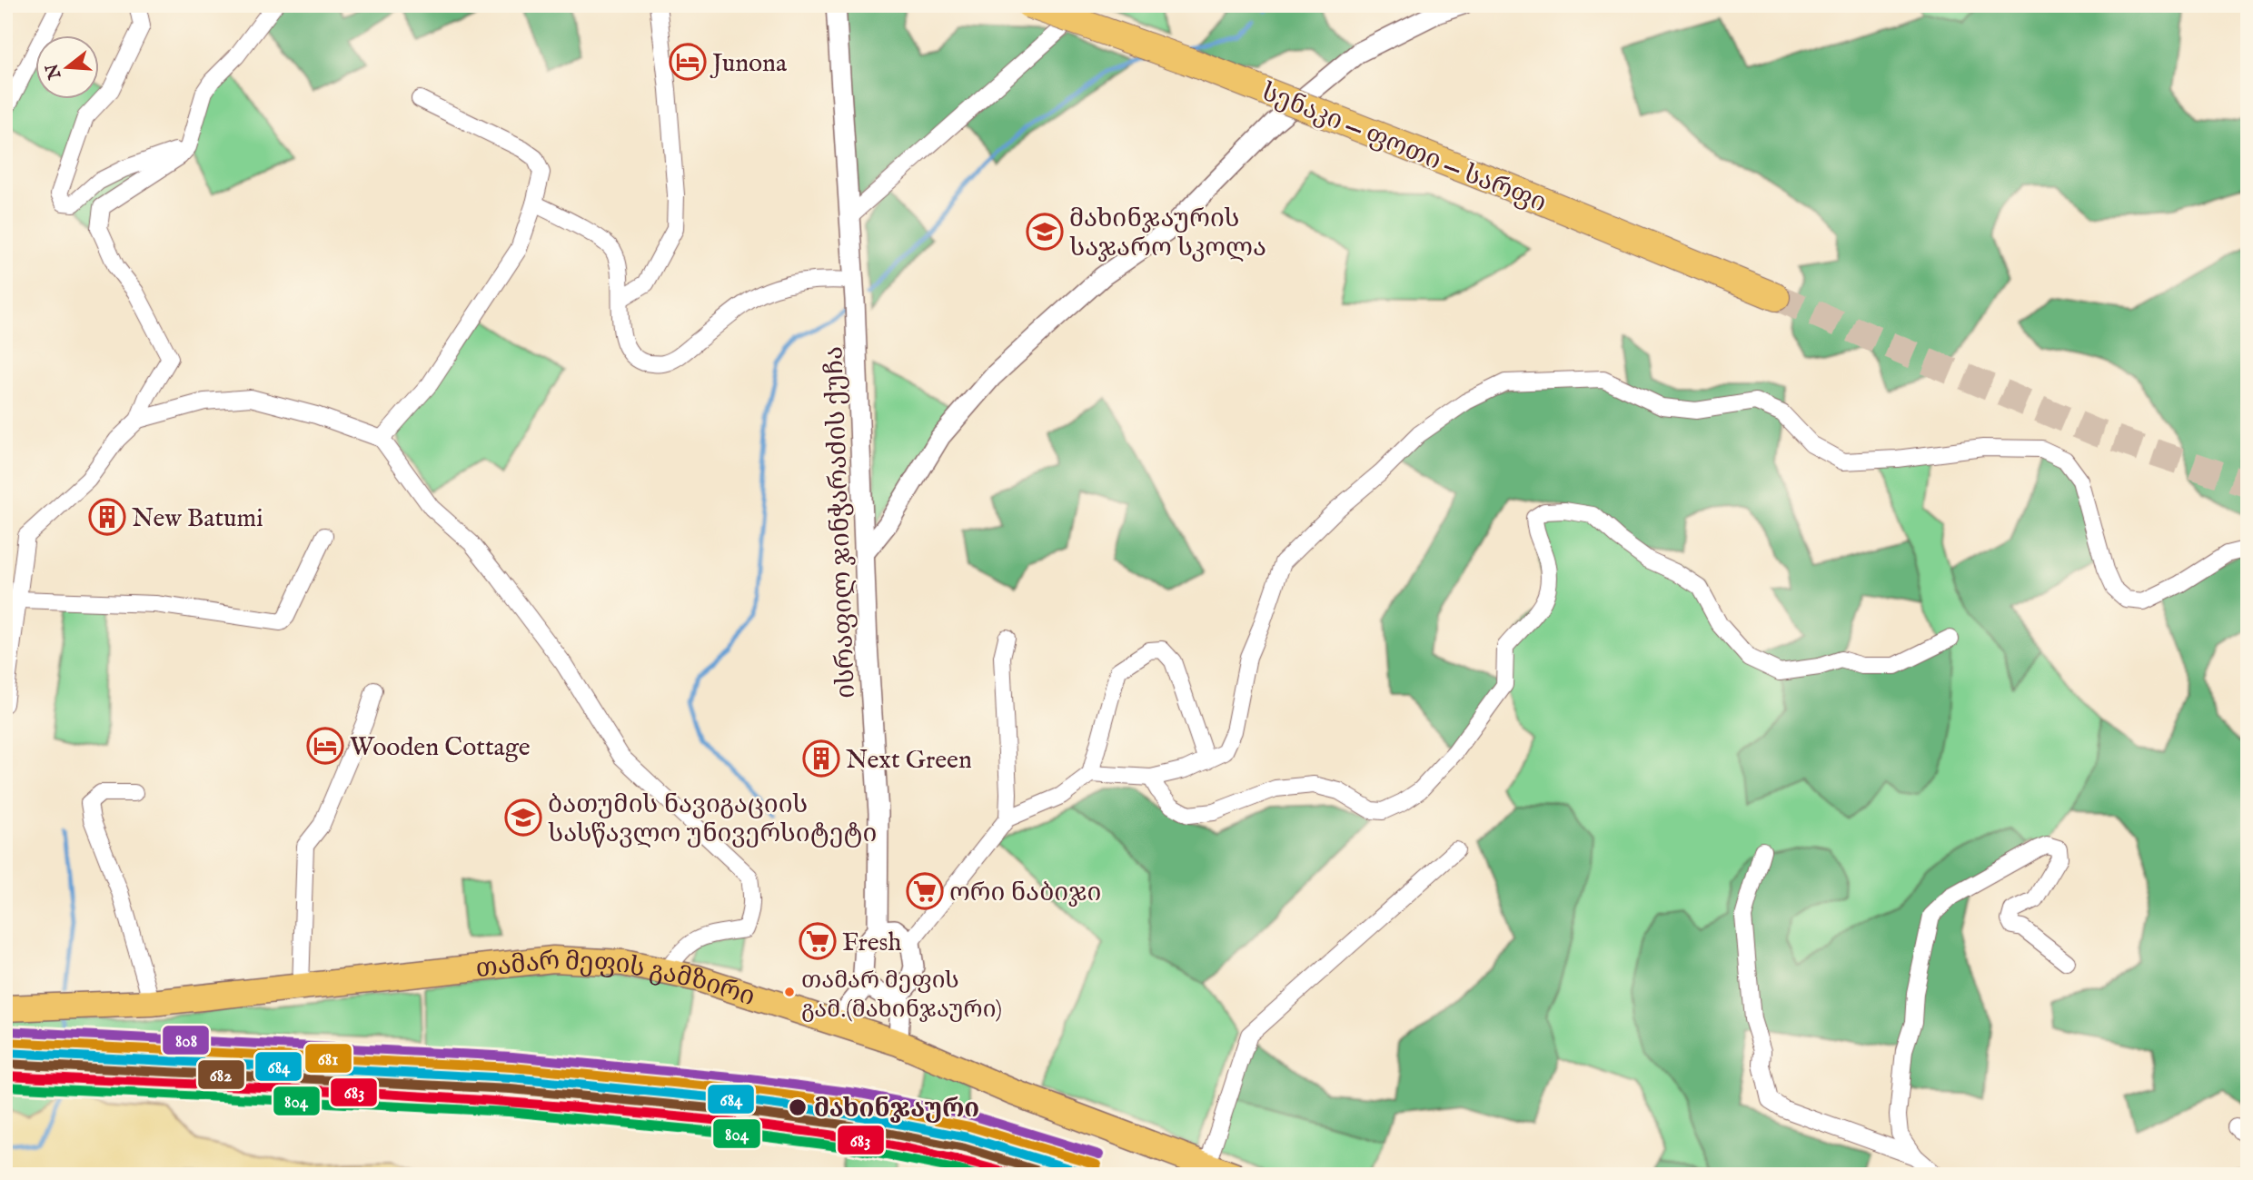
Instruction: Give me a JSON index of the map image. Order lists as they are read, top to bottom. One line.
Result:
{"streets":{"highway":["სენაკი — ფოთი — სარფი"],"main road":["თამარ მეფის გამზირი"],"street":["ისრაფილ ჯინჭარაძის ქუჩა"]},"places":{"hotel":["Junona","Wooden Cottage"],"school or university":["მახინჯაურის საჯარო სკოლა","ბათუმის ნავიგაციის სასწავლო უნივერსიტეტი"],"building":["New Batumi","Next Green"],"supermarket":["ორი ნაბიჯი","Fresh"],"other":["თამარ მეფის გამ.(მახინჯაური)","მახინჯაური"]},"lines":["transit line 808","transit line 681","transit line 684","transit line 682","transit line 683","transit line 804"],"north":"left"}
